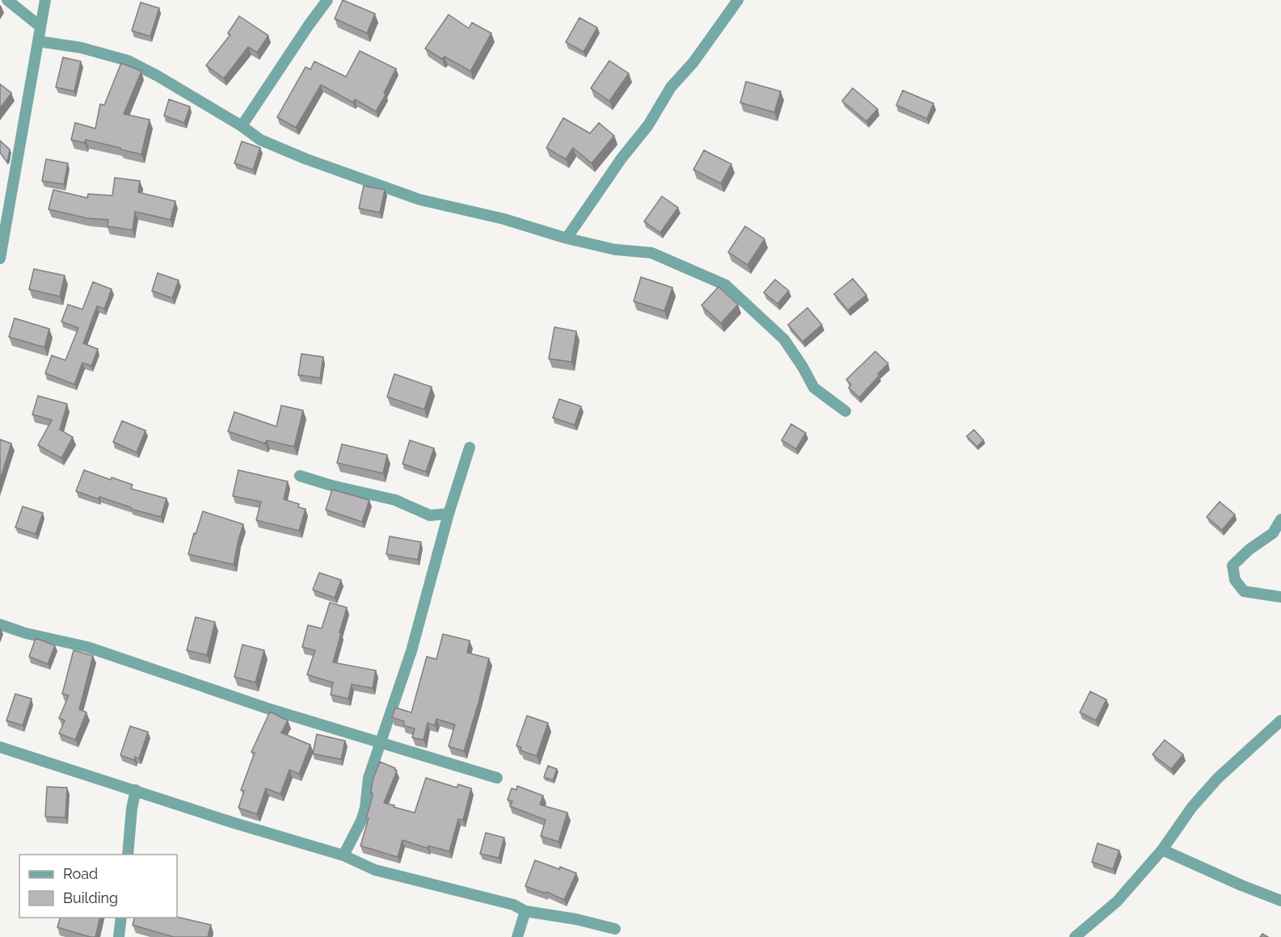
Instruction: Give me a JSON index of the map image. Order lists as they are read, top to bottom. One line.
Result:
{"legend":["Road","Building"]}
